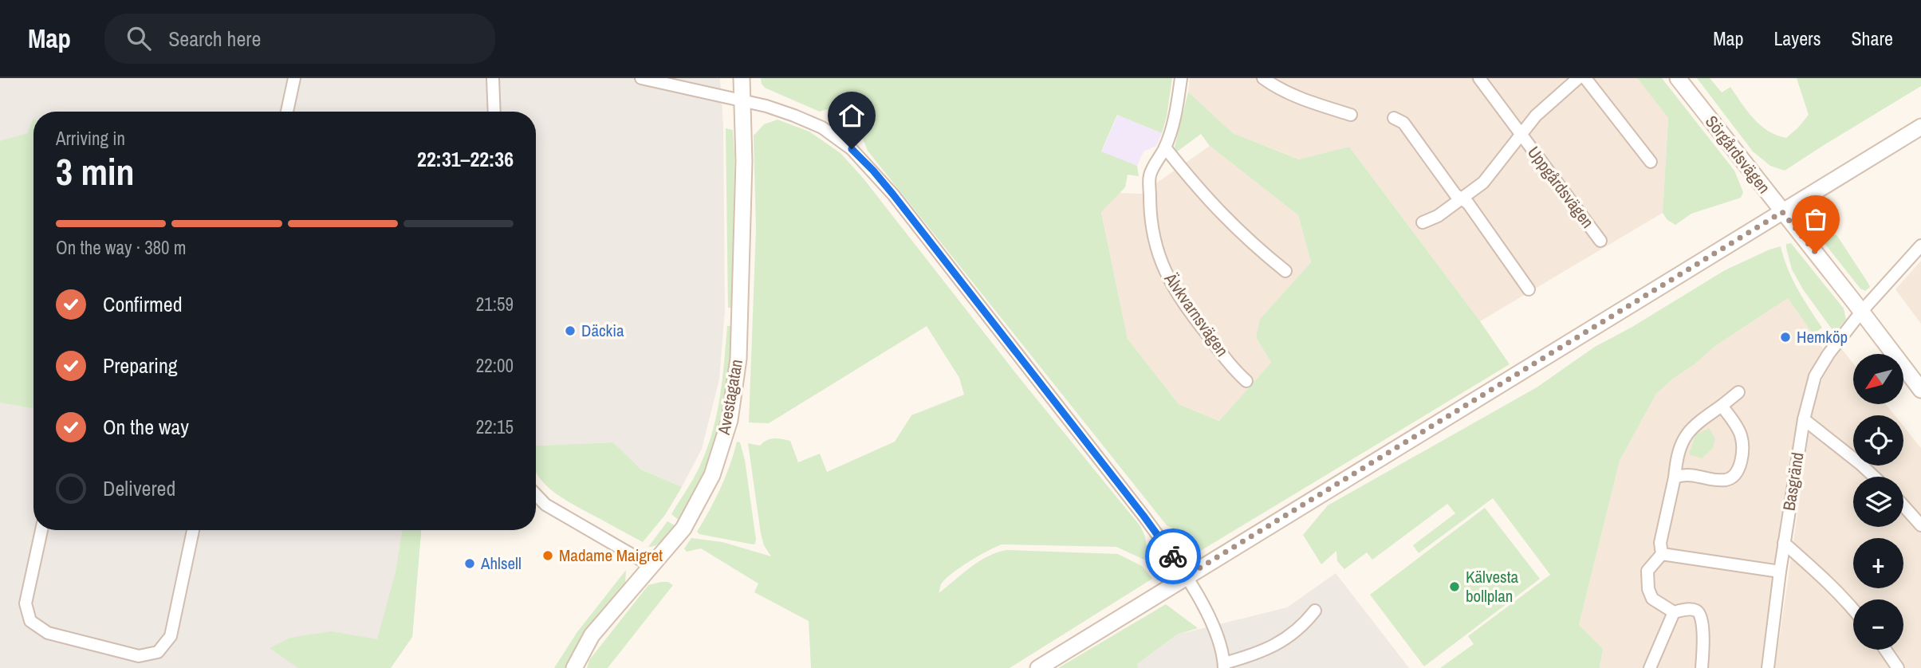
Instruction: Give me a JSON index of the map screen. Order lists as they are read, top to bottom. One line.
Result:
{"streets":{"street":["Sörgårdsvägen","Uppgårdsvägen","Älvkvarnsvägen","Avestagatan","Basgränd"]},"crossings":[["Sörgårdsvägen","Basgränd"]],"places":["Däckia","Hemköp","Madame Maigret","Ahlsell","Kälvesta bollplan"],"north":"bottom left","page":{"header":"Map","search":"Search here","nav":["Map","Layers","Share"],"heading":["3 min","Arriving in","22:31–22:36"],"bar":"On the way · 380 m","list":[["Confirmed","21:59"],["Preparing","22:00"],["On the way","22:15"],"Delivered"],"map_buttons":["+","−"]}}
